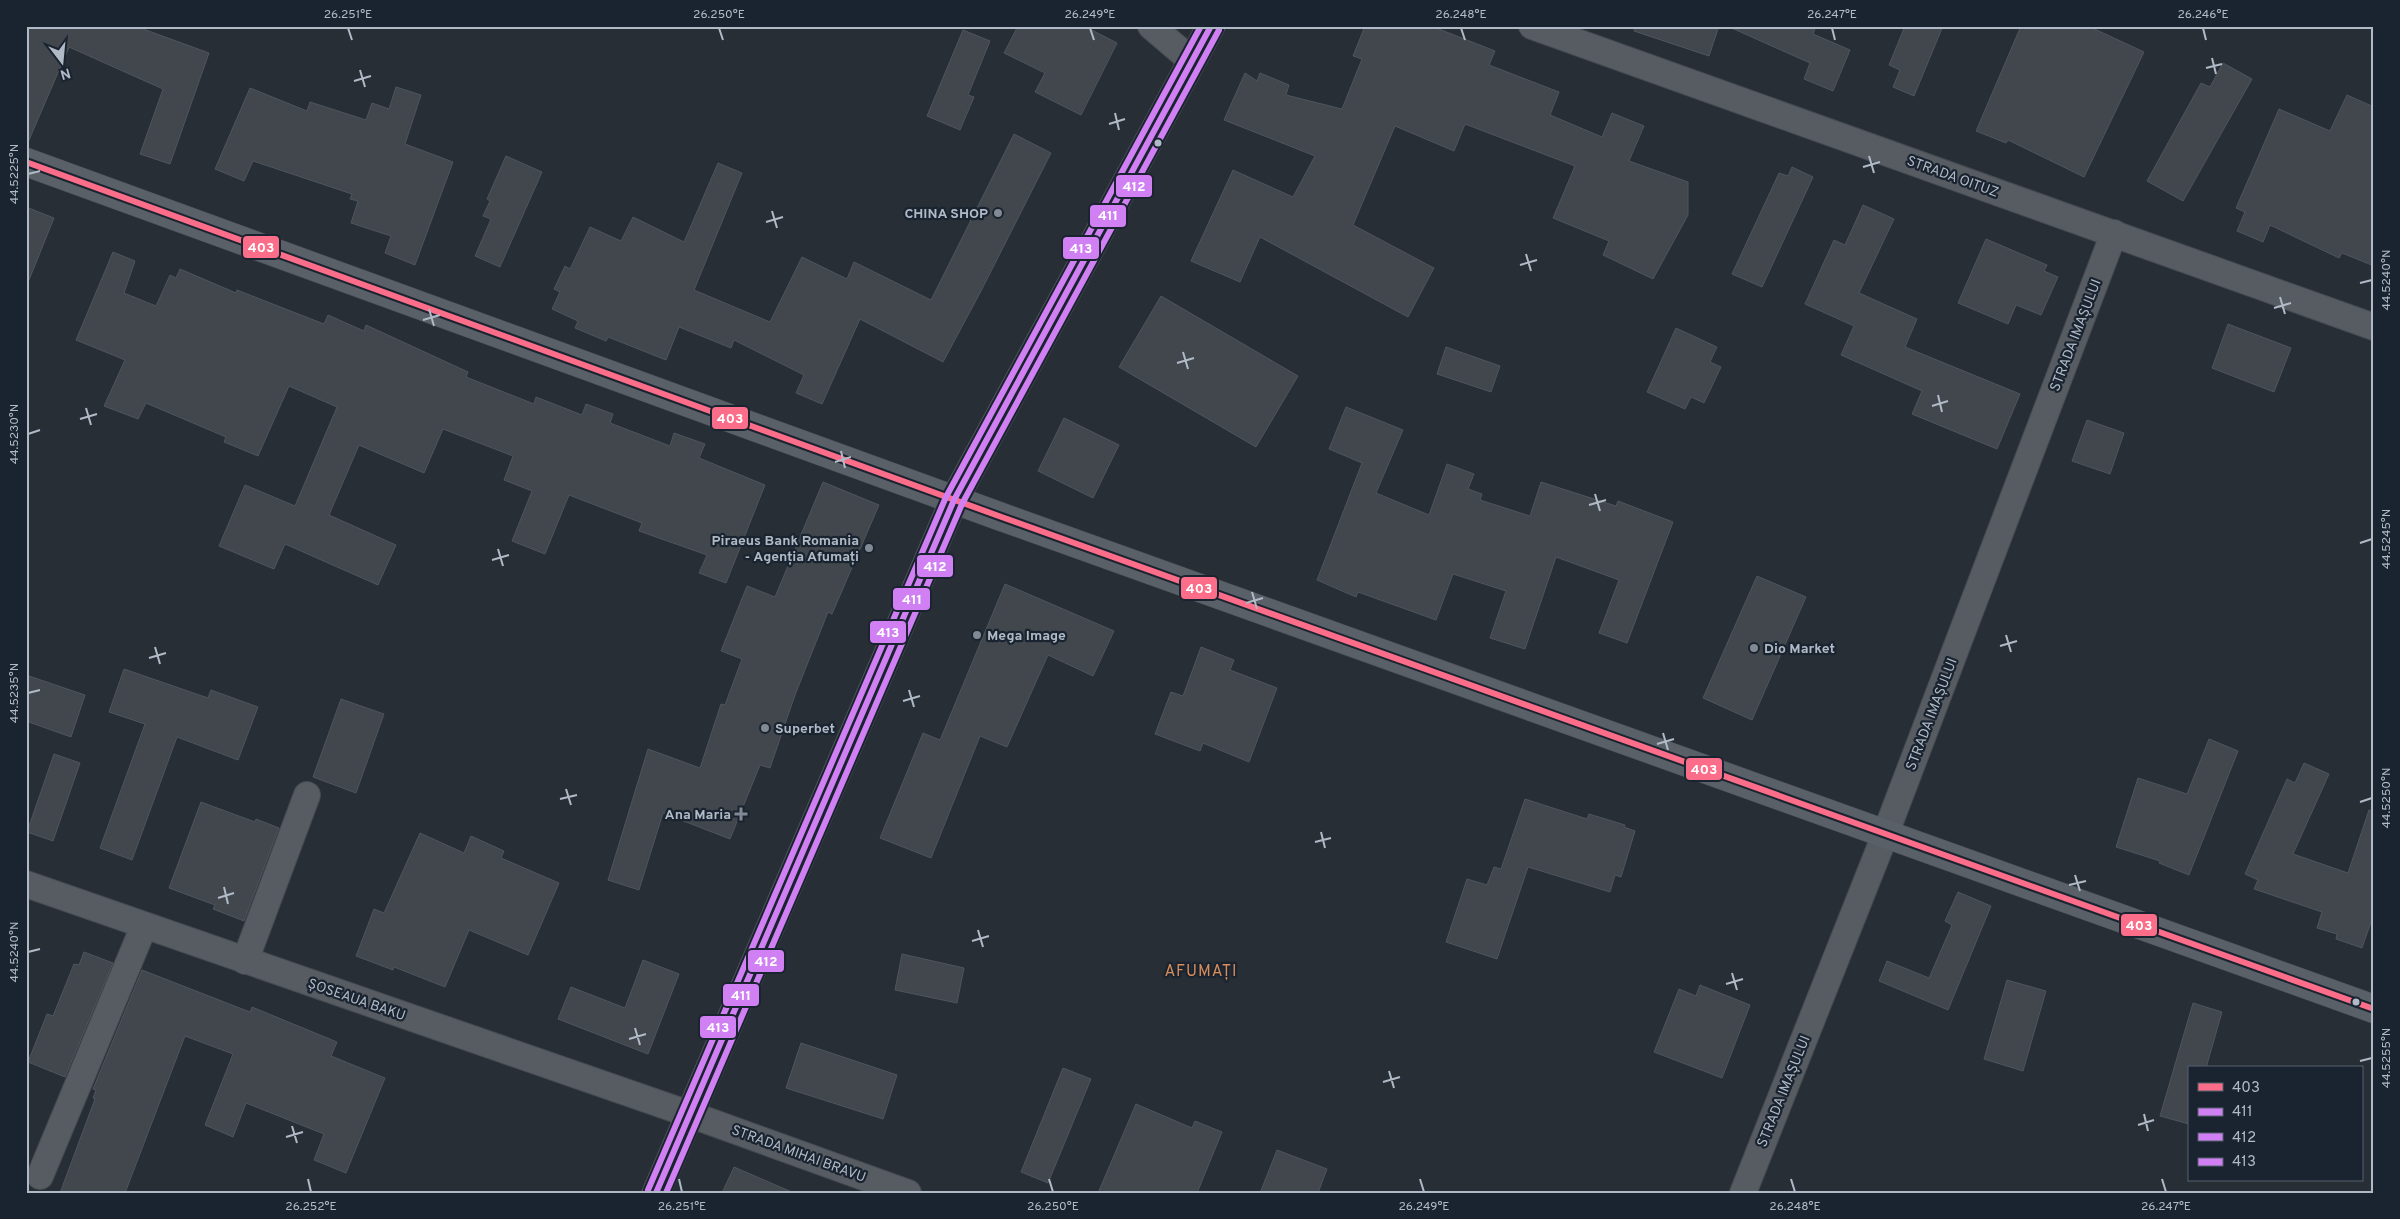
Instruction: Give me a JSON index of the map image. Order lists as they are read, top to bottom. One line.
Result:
{"streets":{"street":["STRADA OITUZ","STRADA IMAȘULUI","ȘOSEAUA BAKU","STRADA MIHAI BRAVU"]},"crossings":[["STRADA OITUZ","STRADA IMAȘULUI"],["ȘOSEAUA BAKU","STRADA MIHAI BRAVU"]],"districts":["AFUMAȚI"],"places":{"other":["CHINA SHOP","Piraeus Bank Romania - Agenția Afumați","Mega Image","Dio Market","Superbet"],"health":["Ana Maria"]},"lines":["transit line 411","transit line 413","transit line 412","transit line 403"],"legend":["403","411","412","413"],"north":"bottom","coordinates":["26.251°E","26.250°E","26.249°E","26.248°E","26.247°E","26.246°E","44.5225°N","44.5240°N","44.5230°N","44.5245°N","44.5235°N","44.5250°N","44.5255°N","26.252°E"]}
